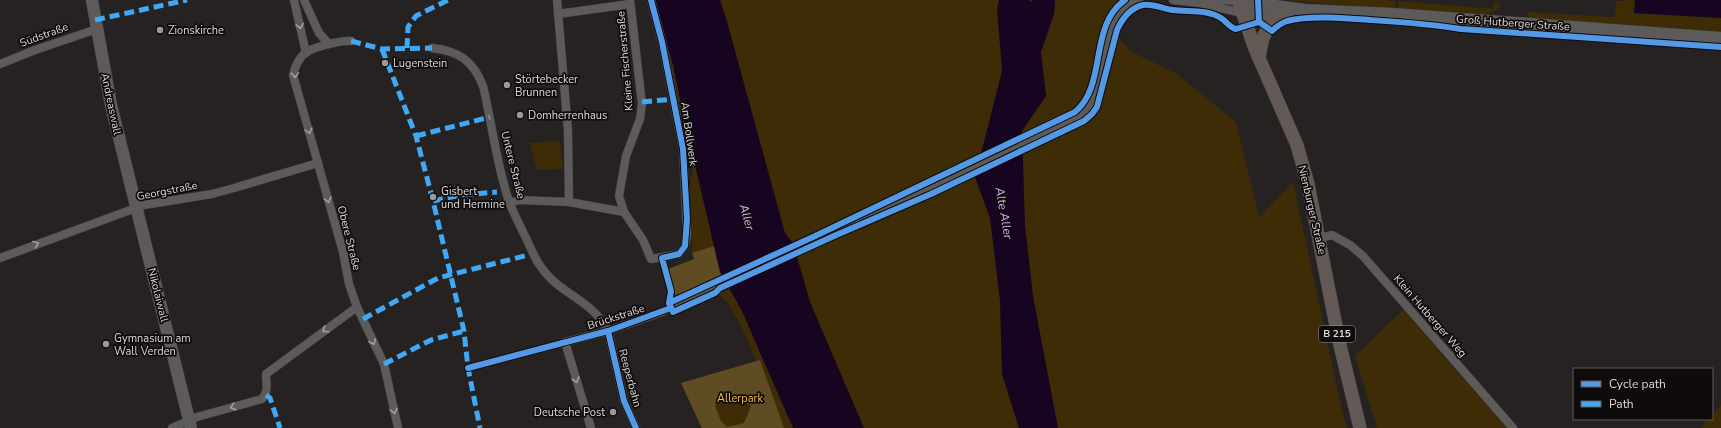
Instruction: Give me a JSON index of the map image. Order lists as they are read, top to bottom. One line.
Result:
{"streets":{"main road":["Groß Hutberger Straße","Andreaswall","Nienburger Straße","Nikolaiwall","B 215"],"street":["Südstraße","Kleine Fischerstraße","Am Bollwerk","Untere Straße","Georgstraße","Obere Straße","Klein Hutberger Weg","Brückstraße","Reeperbahn"]},"crossings":[["Groß Hutberger Straße","Nienburger Straße"],["Südstraße","Andreaswall"],["Kleine Fischerstraße","Am Bollwerk"],["Andreaswall","Georgstraße"],["Andreaswall","Nikolaiwall"],["Untere Straße","Brückstraße"],["Untere Straße","Reeperbahn"],["Georgstraße","Obere Straße"],["Georgstraße","Nikolaiwall"],["Nienburger Straße","Klein Hutberger Weg"],["Brückstraße","Reeperbahn"]],"one_way":["Georgstraße","Obere Straße"],"water":["Alte Aller","Aller"],"parks":["Allerpark"],"places":["Zionskirche","Lugenstein","Störtebecker Brunnen","Domherrenhaus","Gisbert und Hermine","Gymnasium am Wall Verden","Deutsche Post"],"legend":["Cycle path","Path"]}
